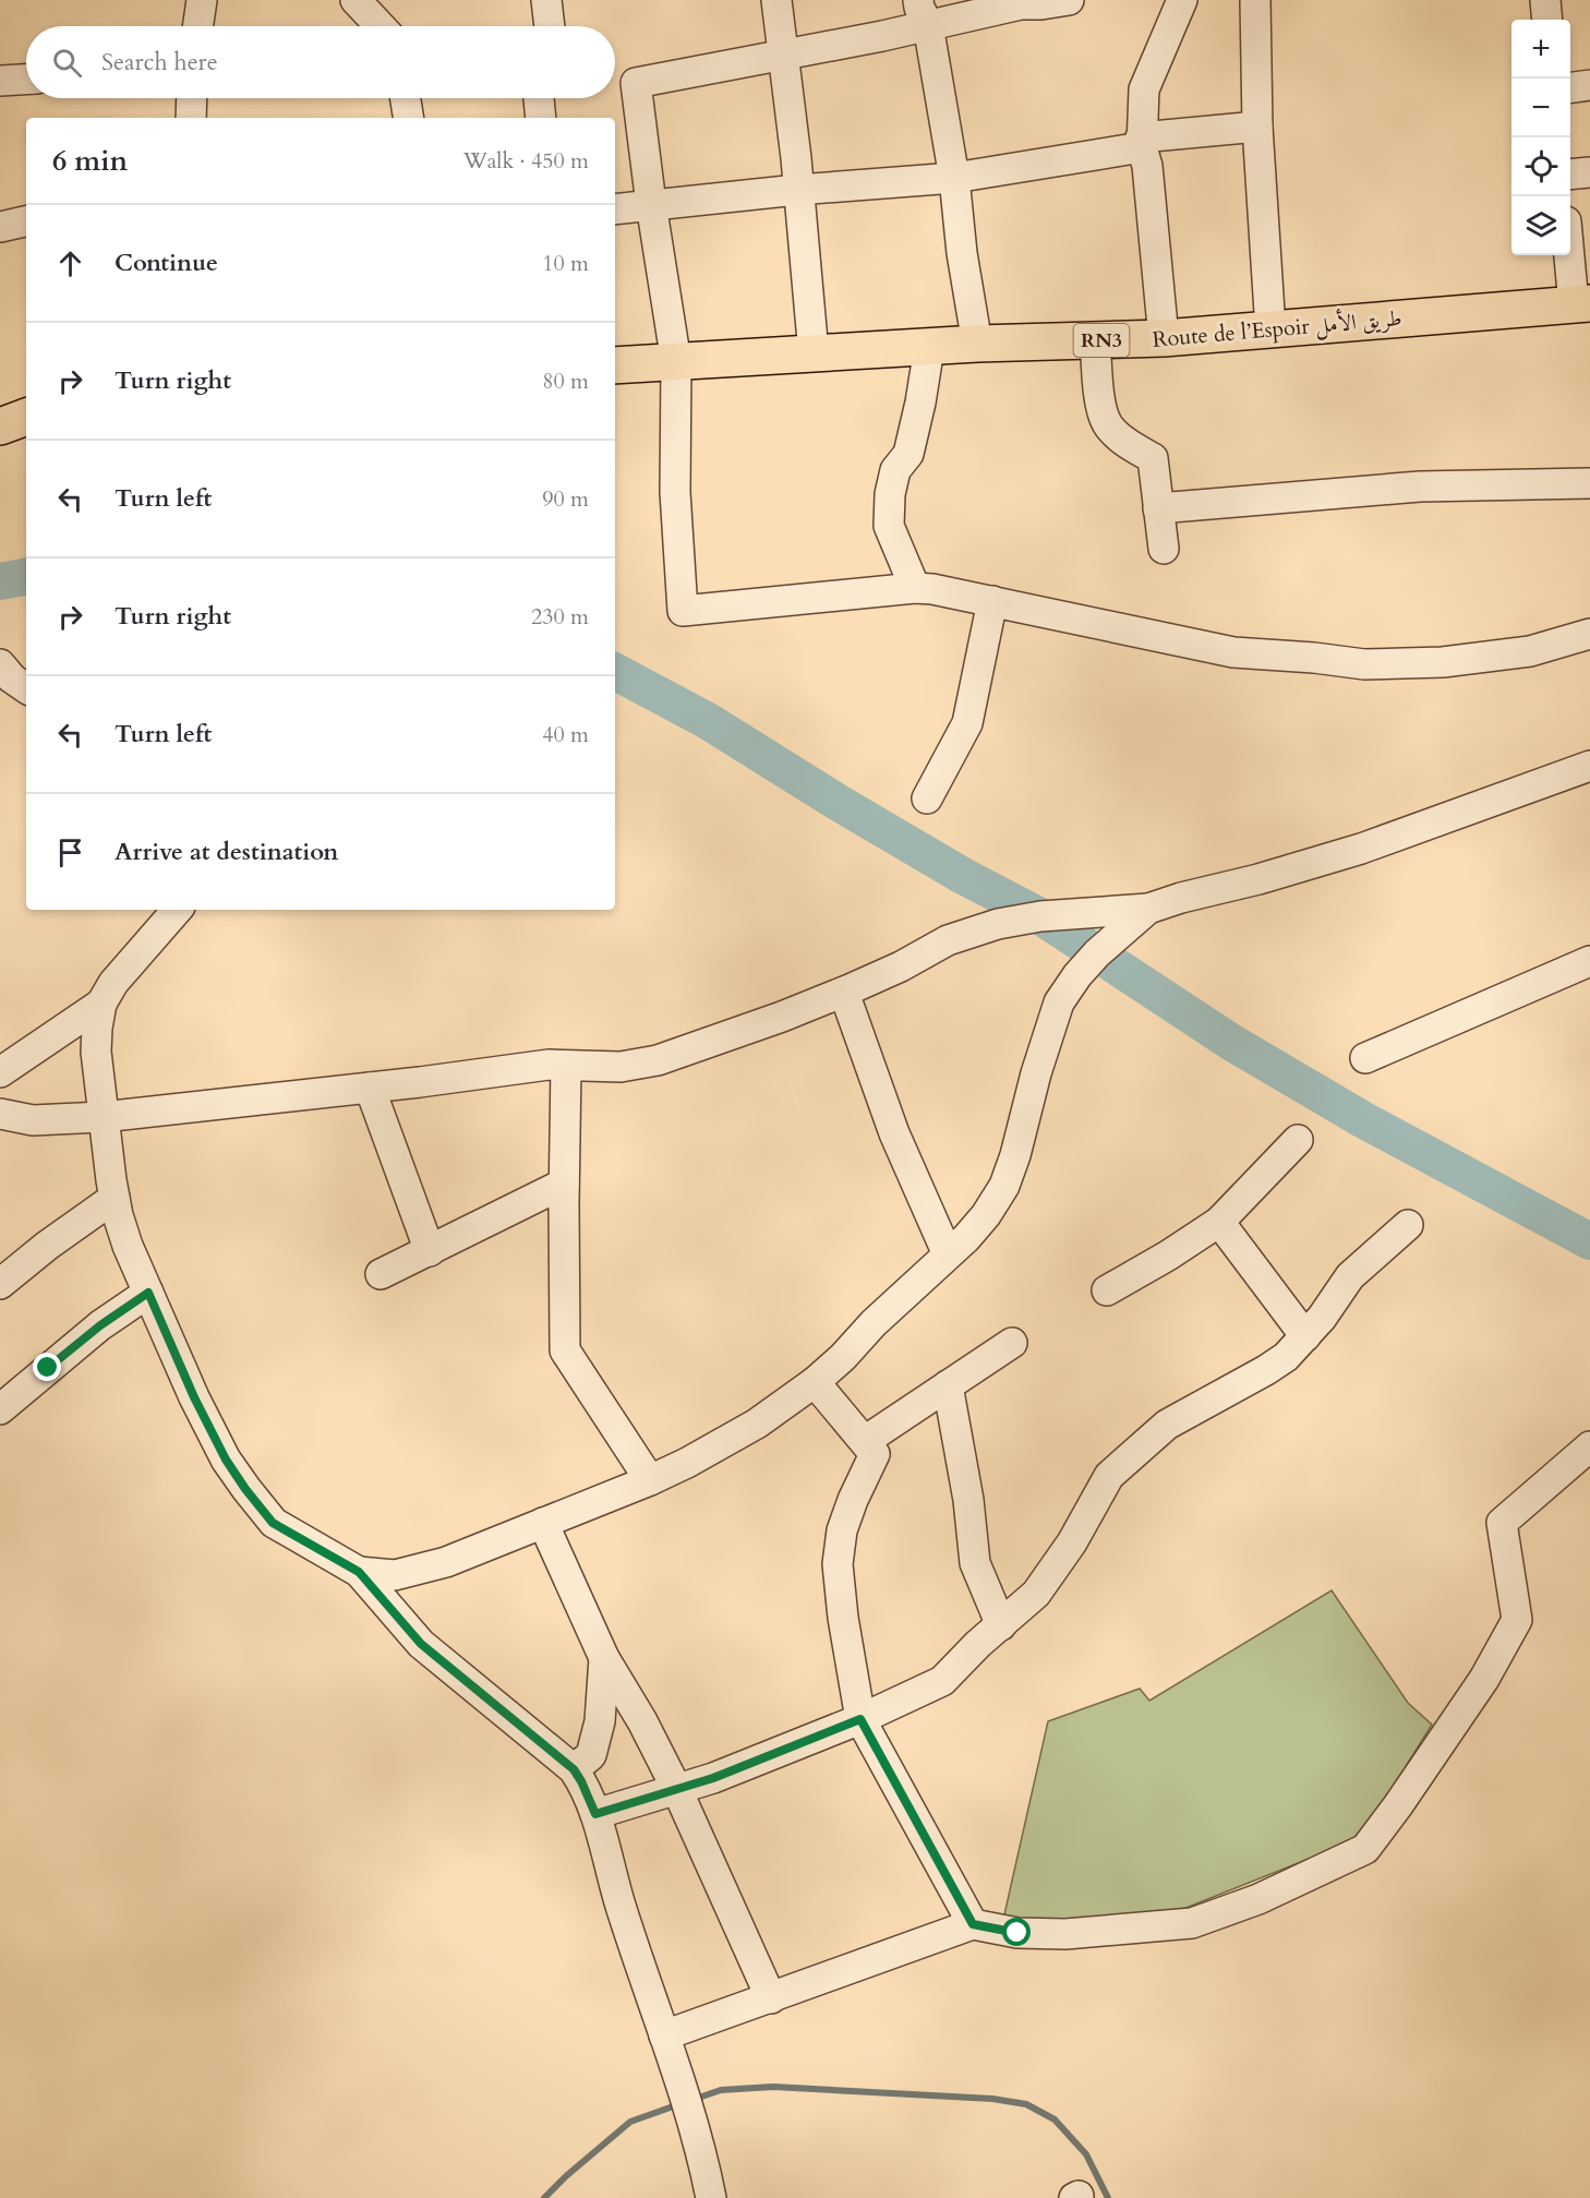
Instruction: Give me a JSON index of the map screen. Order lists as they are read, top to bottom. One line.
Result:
{"streets":{"highway":["Route de l’Espoir طريق الأمل","RN3"]},"page":{"map_buttons":["+","−"],"search":"Search here","heading":["6 min","Walk · 450 m"],"list":[["Continue","10 m"],["Turn right","80 m"],["Turn left","90 m"],["Turn right","230 m"],["Turn left","40 m"],"Arrive at destination"]}}
